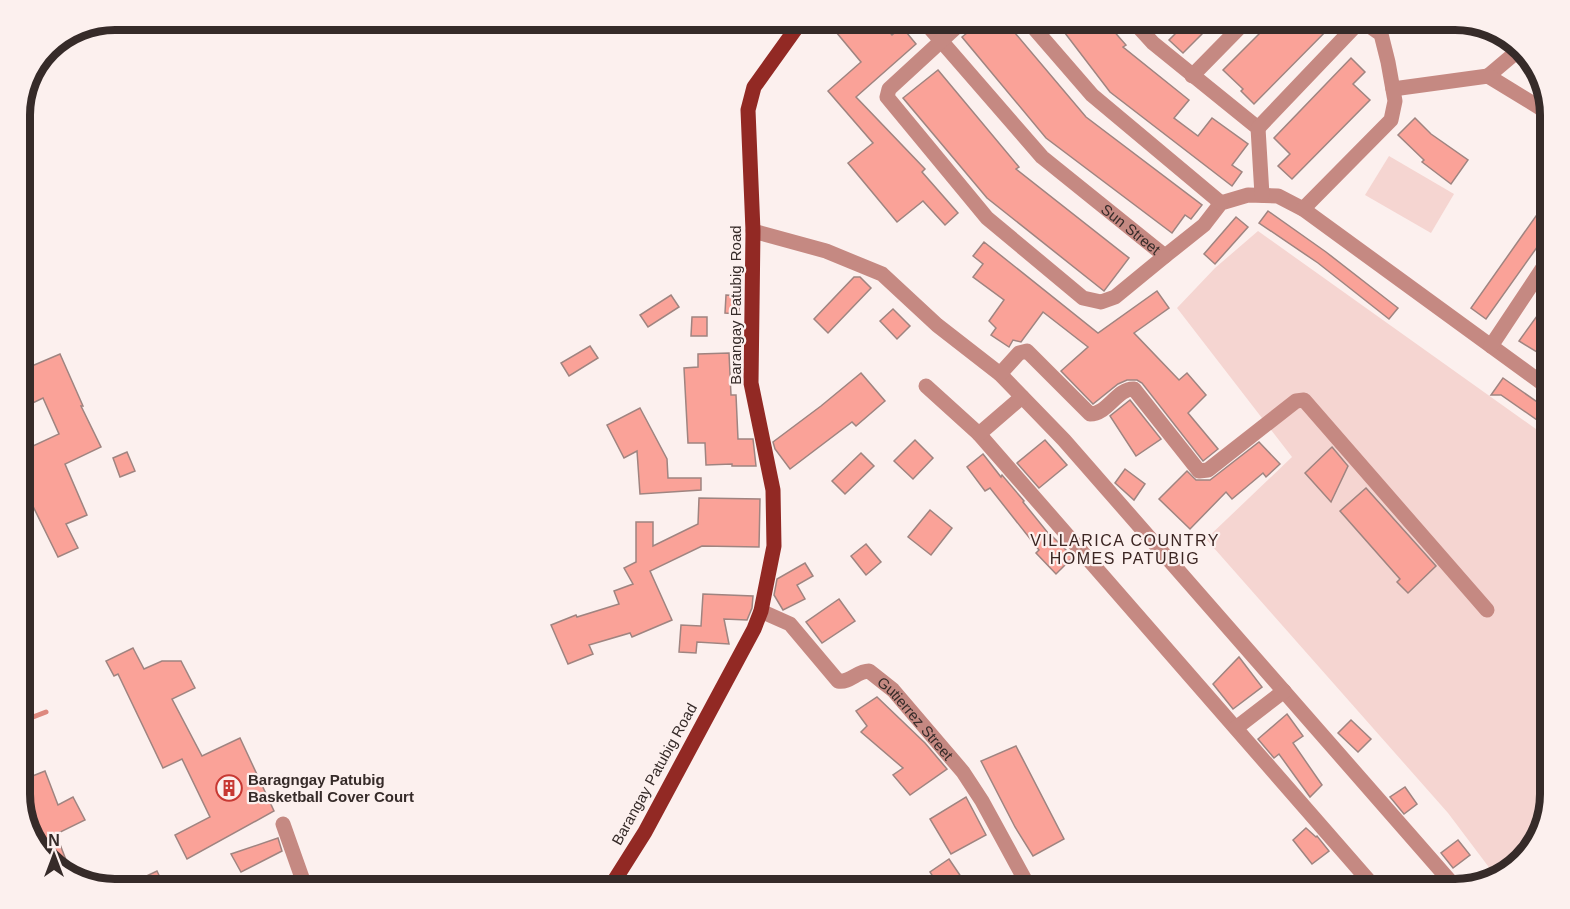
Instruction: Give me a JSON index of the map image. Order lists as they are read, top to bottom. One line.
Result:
{"streets":{"main road":["Barangay Patubig Road"],"street":["Sun Street","Gutierrez Street"]},"crossings":[["Barangay Patubig Road","Gutierrez Street"]],"districts":["VILLARICA COUNTRY HOMES PATUBIG"],"places":{"building":["Baragngay Patubig Basketball Cover Court"]},"north":"top"}
